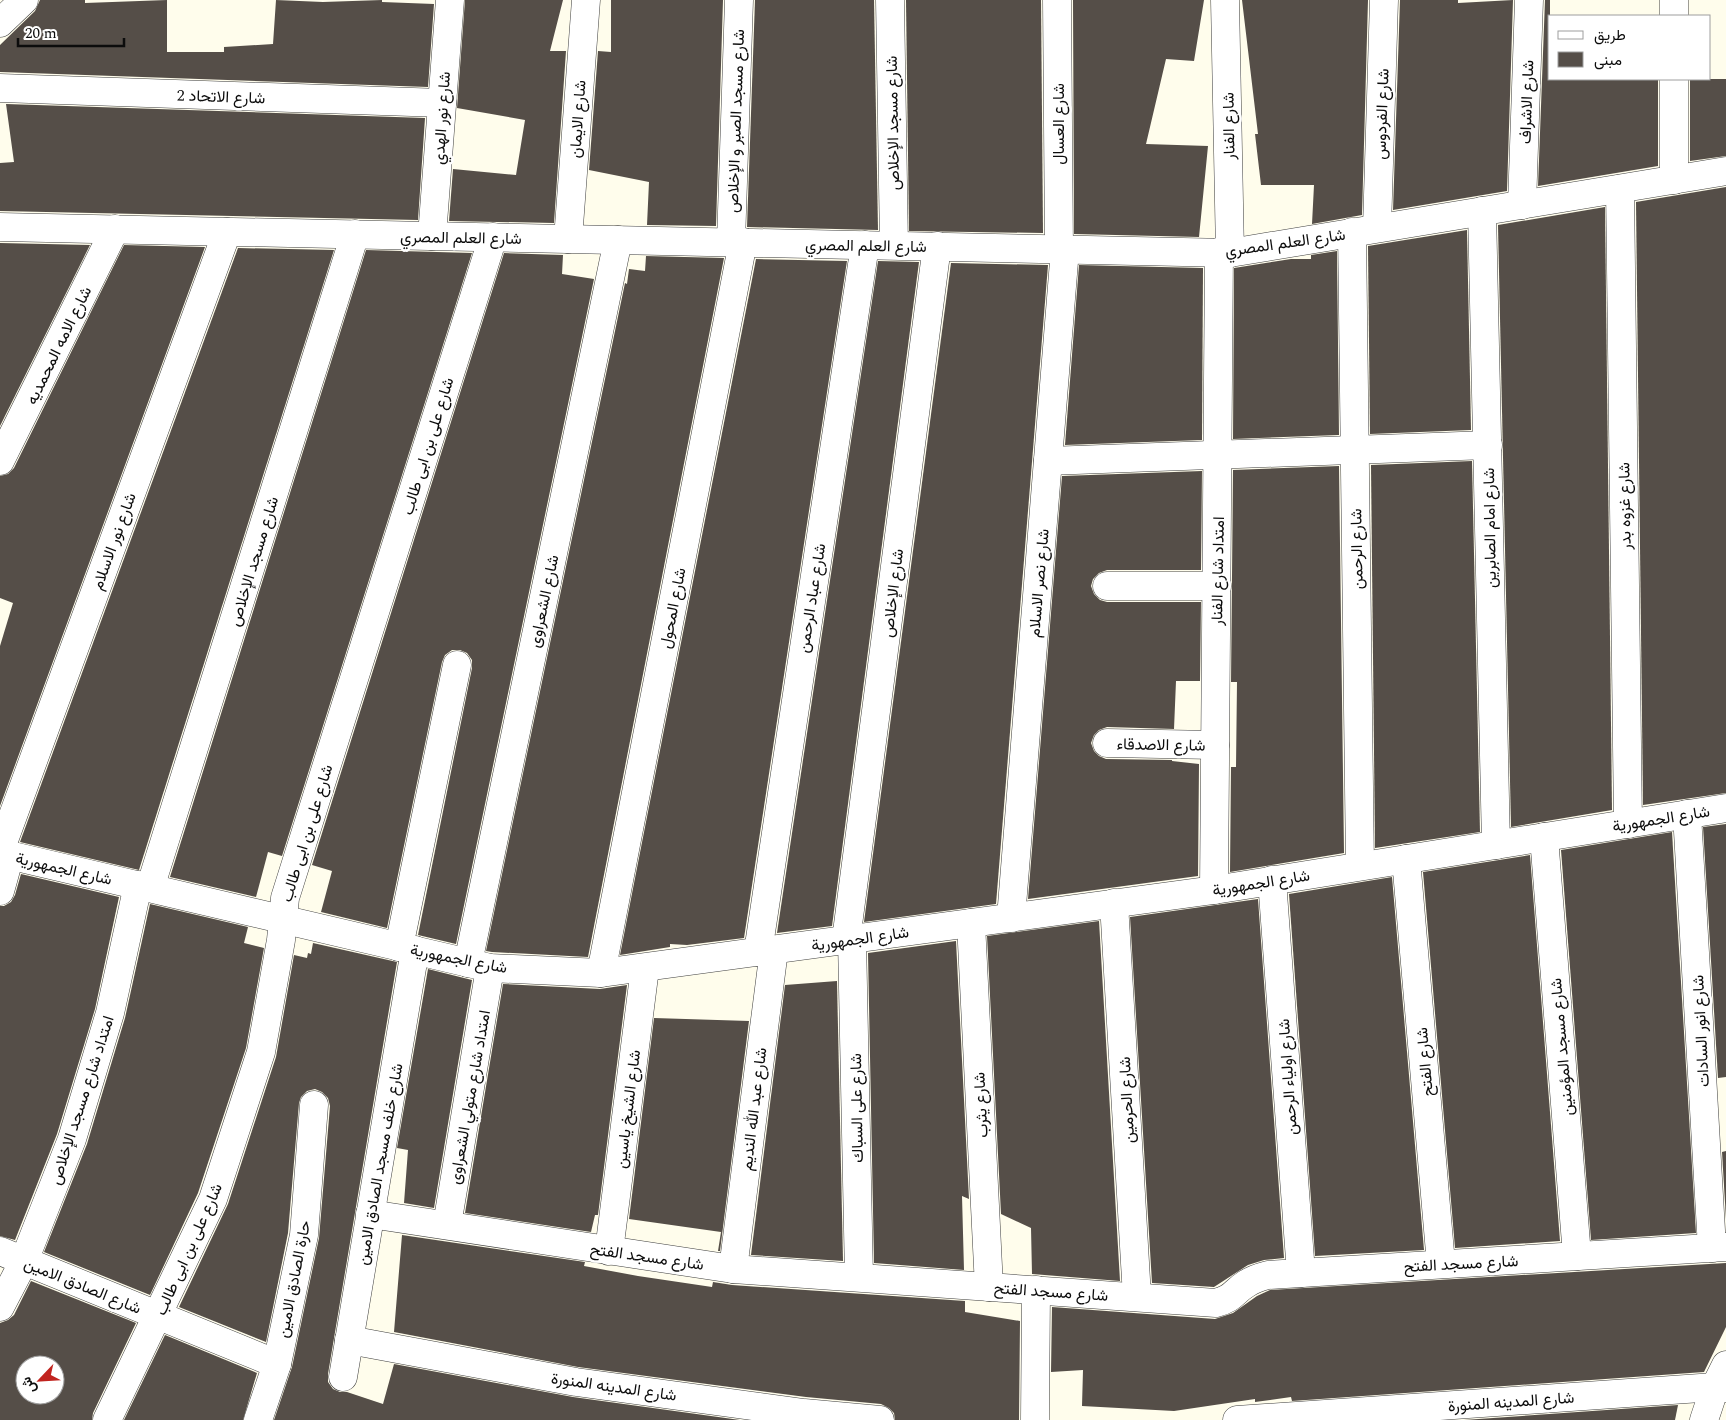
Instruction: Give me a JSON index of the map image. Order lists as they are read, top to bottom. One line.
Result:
{"streets":{"street":["شارع الاتحاد 2","شارع الاشراف","شارع الفردوس","شارع نور الهدي","شارع الايمان","شارع مسجد الصبر و الإخلاص","شارع مسجد الإخلاص","شارع العسال","شارع الفنار","شارع العلم المصري","شارع الامه المحمديه","شارع على بن ابى طالب","شارع غزوه بدر","شارع امام الصابرين","شارع نور الاسلام","شارع الرحمن","امتداد شارع الفنار","شارع نصر الاسلام","شارع الإخلاص","شارع عباد الرحمن","شارع الشعراوى","شارع المحول","شارع الاصدقاء","شارع الجمهورية","شارع انور السادات","شارع مسجد المؤمنين","شارع الفتح","شارع اولياء الرحمن","امتداد شارع متولي الشعراوى","امتداد شارع مسجد الإخلاص","شارع الحرمين","شارع يثرب","شارع على السباك","شارع الشيخ ياسين","شارع عبد الله النديم","شارع خلف مسجد الصادق الامين","شارع مسجد الفتح","حارة الصادق الامين","شارع الصادق الامين","شارع المدينه المنورة"]},"crossings":[["شارع الاتحاد 2","شارع نور الهدي"],["شارع الاشراف","شارع العلم المصري"],["شارع الفردوس","شارع العلم المصري"],["شارع الفردوس","شارع الرحمن"],["شارع نور الهدي","شارع العلم المصري"],["شارع الايمان","شارع العلم المصري"],["شارع مسجد الصبر و الإخلاص","شارع العلم المصري"],["شارع مسجد الصبر و الإخلاص","شارع المحول"],["شارع مسجد الإخلاص","شارع العلم المصري"],["شارع مسجد الإخلاص","شارع الجمهورية"],["شارع مسجد الإخلاص","امتداد شارع مسجد الإخلاص"],["شارع العسال","شارع العلم المصري"],["شارع العسال","شارع نصر الاسلام"],["شارع الفنار","شارع العلم المصري"],["شارع الفنار","امتداد شارع الفنار"],["شارع العلم المصري","شارع الامه المحمديه"],["شارع العلم المصري","شارع على بن ابى طالب"],["شارع العلم المصري","شارع غزوه بدر"],["شارع العلم المصري","شارع امام الصابرين"],["شارع العلم المصري","شارع نور الاسلام"],["شارع العلم المصري","شارع الرحمن"],["شارع العلم المصري","امتداد شارع الفنار"],["شارع العلم المصري","شارع نصر الاسلام"],["شارع العلم المصري","شارع الإخلاص"],["شارع العلم المصري","شارع عباد الرحمن"],["شارع العلم المصري","شارع الشعراوى"],["شارع العلم المصري","شارع المحول"],["شارع على بن ابى طالب","شارع الجمهورية"],["شارع على بن ابى طالب","شارع الصادق الامين"],["شارع غزوه بدر","شارع الجمهورية"],["شارع امام الصابرين","شارع الجمهورية"],["شارع نور الاسلام","شارع الجمهورية"],["شارع الرحمن","شارع الجمهورية"],["امتداد شارع الفنار","شارع الاصدقاء"],["امتداد شارع الفنار","شارع الجمهورية"],["شارع نصر الاسلام","شارع الجمهورية"],["شارع الإخلاص","شارع الجمهورية"],["شارع الإخلاص","شارع على السباك"],["شارع عباد الرحمن","شارع الجمهورية"],["شارع عباد الرحمن","شارع عبد الله النديم"],["شارع الشعراوى","شارع الجمهورية"],["شارع الشعراوى","امتداد شارع متولي الشعراوى"],["شارع المحول","شارع الجمهورية"],["شارع الجمهورية","شارع انور السادات"],["شارع الجمهورية","شارع مسجد المؤمنين"],["شارع الجمهورية","شارع الفتح"],["شارع الجمهورية","شارع اولياء الرحمن"],["شارع الجمهورية","امتداد شارع متولي الشعراوى"],["شارع الجمهورية","امتداد شارع مسجد الإخلاص"],["شارع الجمهورية","شارع الحرمين"],["شارع الجمهورية","شارع يثرب"],["شارع الجمهورية","شارع على السباك"],["شارع الجمهورية","شارع الشيخ ياسين"],["شارع الجمهورية","شارع عبد الله النديم"],["شارع الجمهورية","شارع خلف مسجد الصادق الامين"],["شارع انور السادات","شارع مسجد الفتح"],["شارع مسجد المؤمنين","شارع مسجد الفتح"],["شارع الفتح","شارع مسجد الفتح"],["شارع اولياء الرحمن","شارع مسجد الفتح"],["امتداد شارع متولي الشعراوى","شارع مسجد الفتح"],["امتداد شارع مسجد الإخلاص","شارع الصادق الامين"],["شارع الحرمين","شارع مسجد الفتح"],["شارع يثرب","شارع مسجد الفتح"],["شارع على السباك","شارع مسجد الفتح"],["شارع الشيخ ياسين","شارع مسجد الفتح"],["شارع عبد الله النديم","شارع مسجد الفتح"],["شارع خلف مسجد الصادق الامين","شارع مسجد الفتح"],["شارع خلف مسجد الصادق الامين","شارع المدينه المنورة"],["حارة الصادق الامين","شارع الصادق الامين"]],"legend":["طريق","مبنى"],"scale_bar":"20 m","north":"bottom left"}
